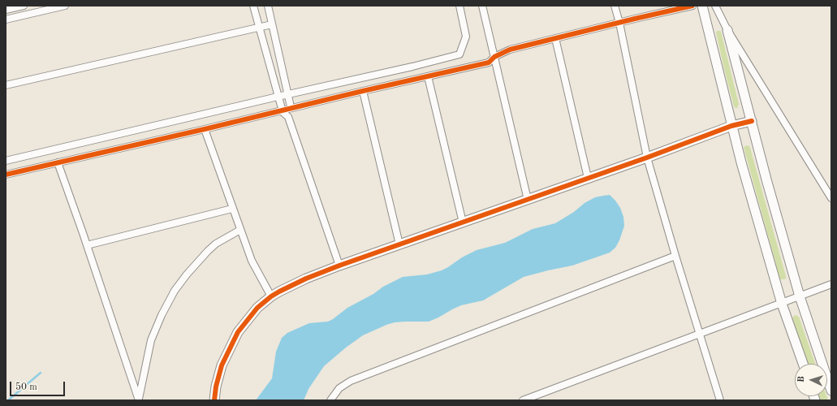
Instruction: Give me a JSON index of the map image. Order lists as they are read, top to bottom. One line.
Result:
{"scale_bar":"50 m","north":"left"}
